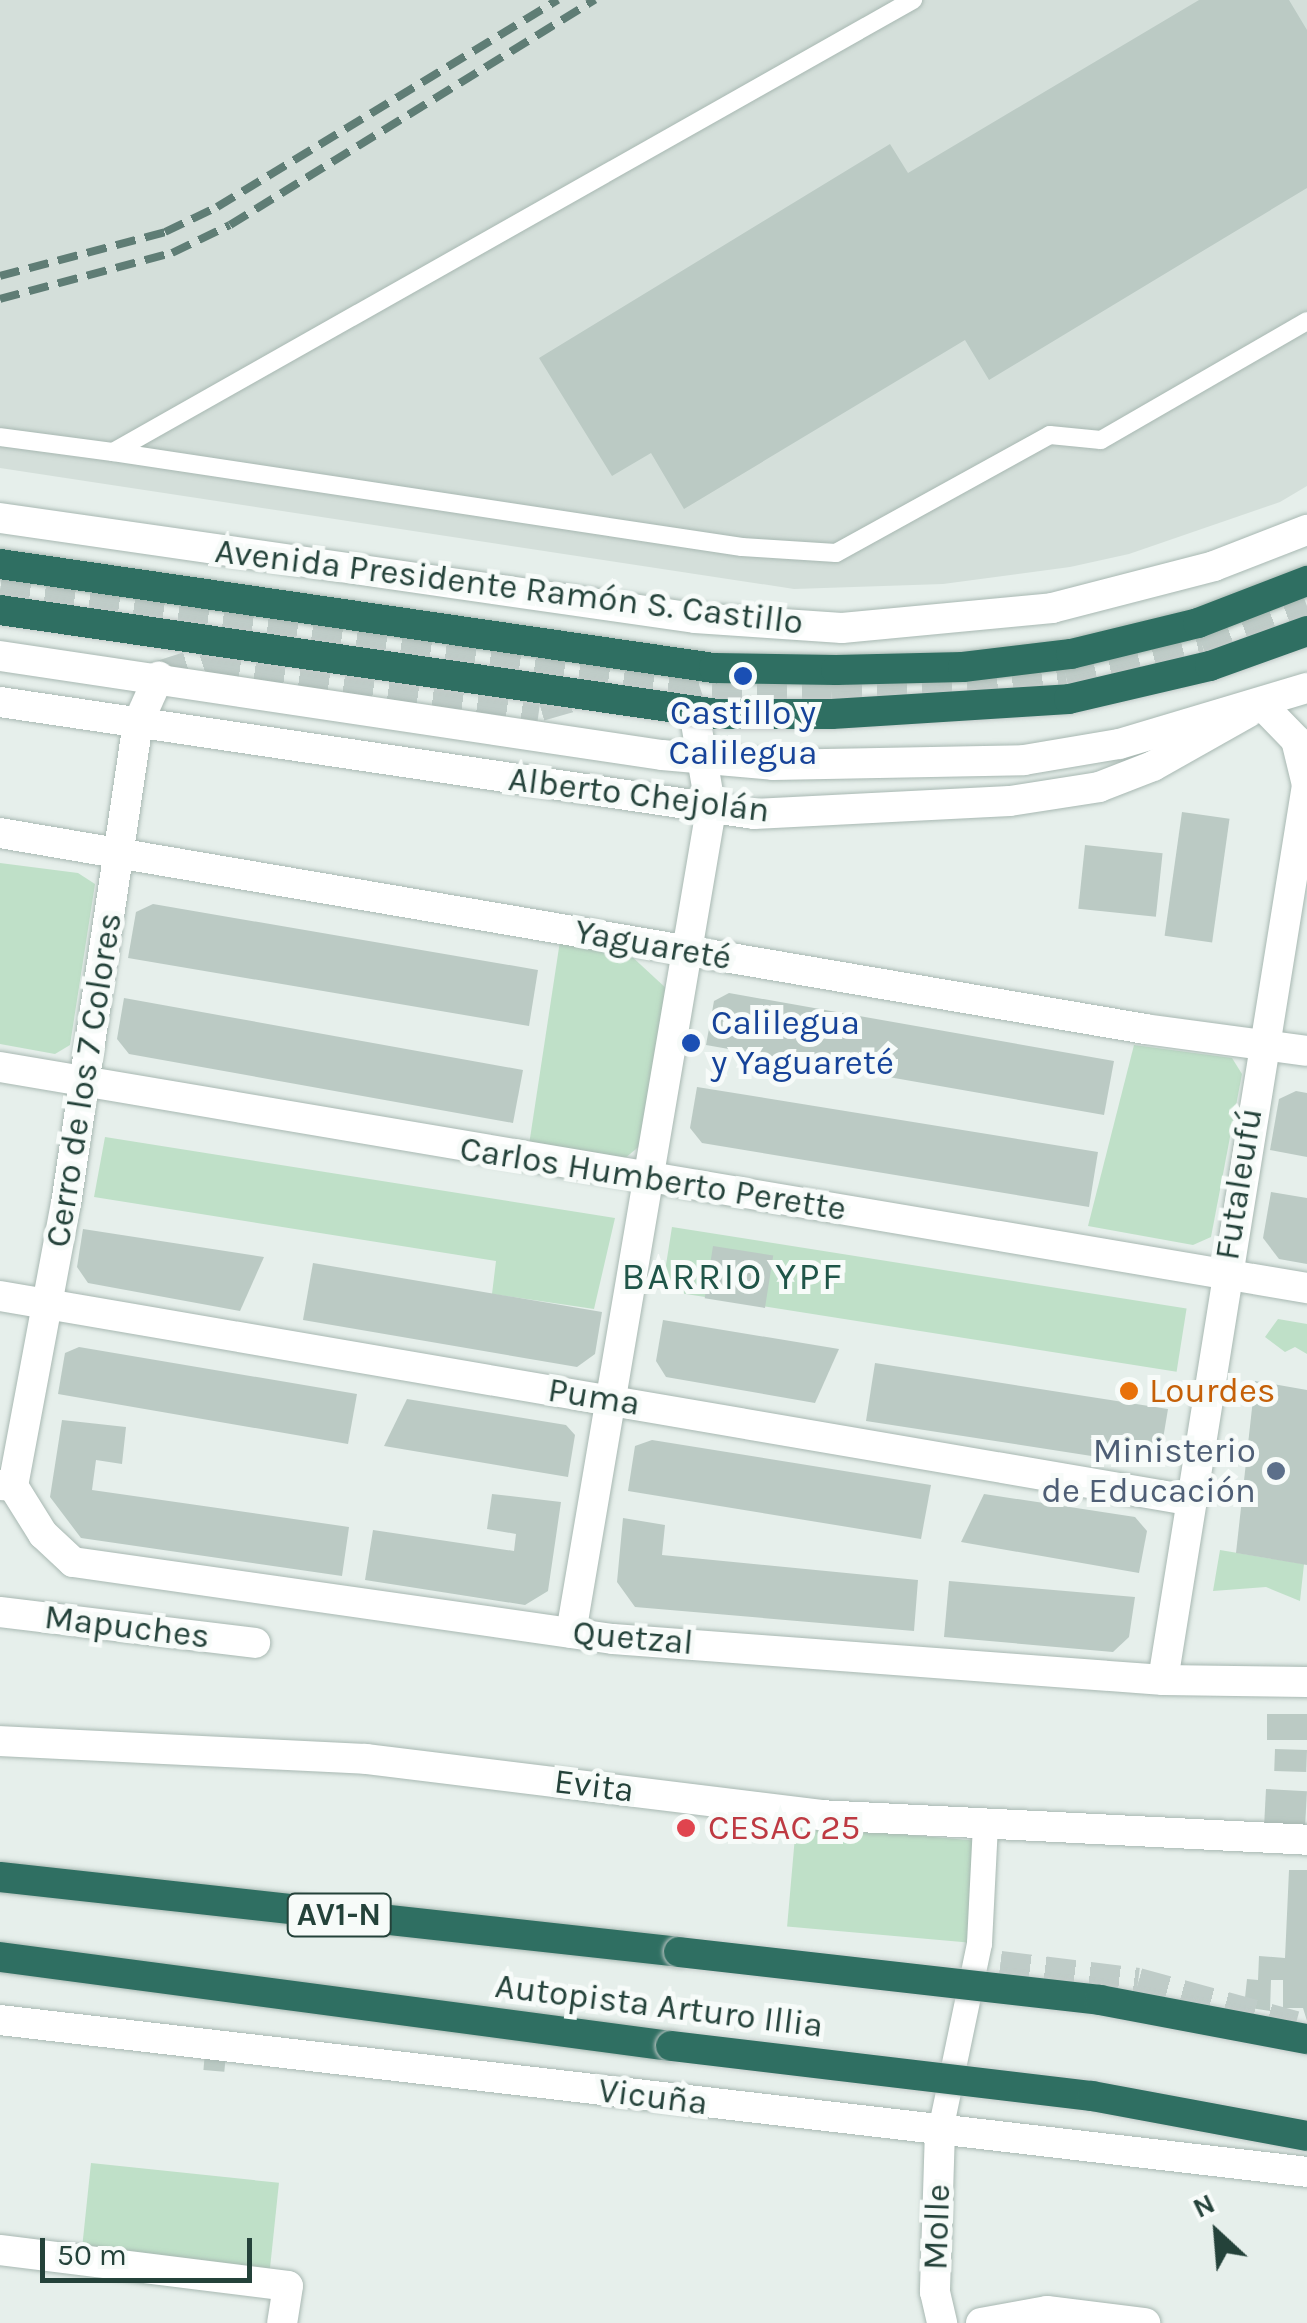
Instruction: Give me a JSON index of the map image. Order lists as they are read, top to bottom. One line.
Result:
{"streets":{"highway":["AV1-N","Autopista Arturo Illia"],"street":["Avenida Presidente Ramón S. Castillo","Alberto Chejolán","Yaguareté","Cerro de los 7 Colores","Carlos Humberto Perette","Futaleufú","Puma","Mapuches","Quetzal","Evita","Vicuña","Molle"]},"crossings":[["Alberto Chejolán","Cerro de los 7 Colores"],["Alberto Chejolán","Futaleufú"],["Yaguareté","Cerro de los 7 Colores"],["Yaguareté","Futaleufú"],["Cerro de los 7 Colores","Carlos Humberto Perette"],["Cerro de los 7 Colores","Puma"],["Cerro de los 7 Colores","Quetzal"],["Carlos Humberto Perette","Futaleufú"],["Futaleufú","Puma"],["Futaleufú","Quetzal"],["Vicuña","Molle"]],"districts":["BARRIO YPF"],"places":["Castillo y Calilegua","Calilegua y Yaguareté","Lourdes","Ministerio de Educación","CESAC 25"],"scale_bar":"50 m","north":"top left"}
